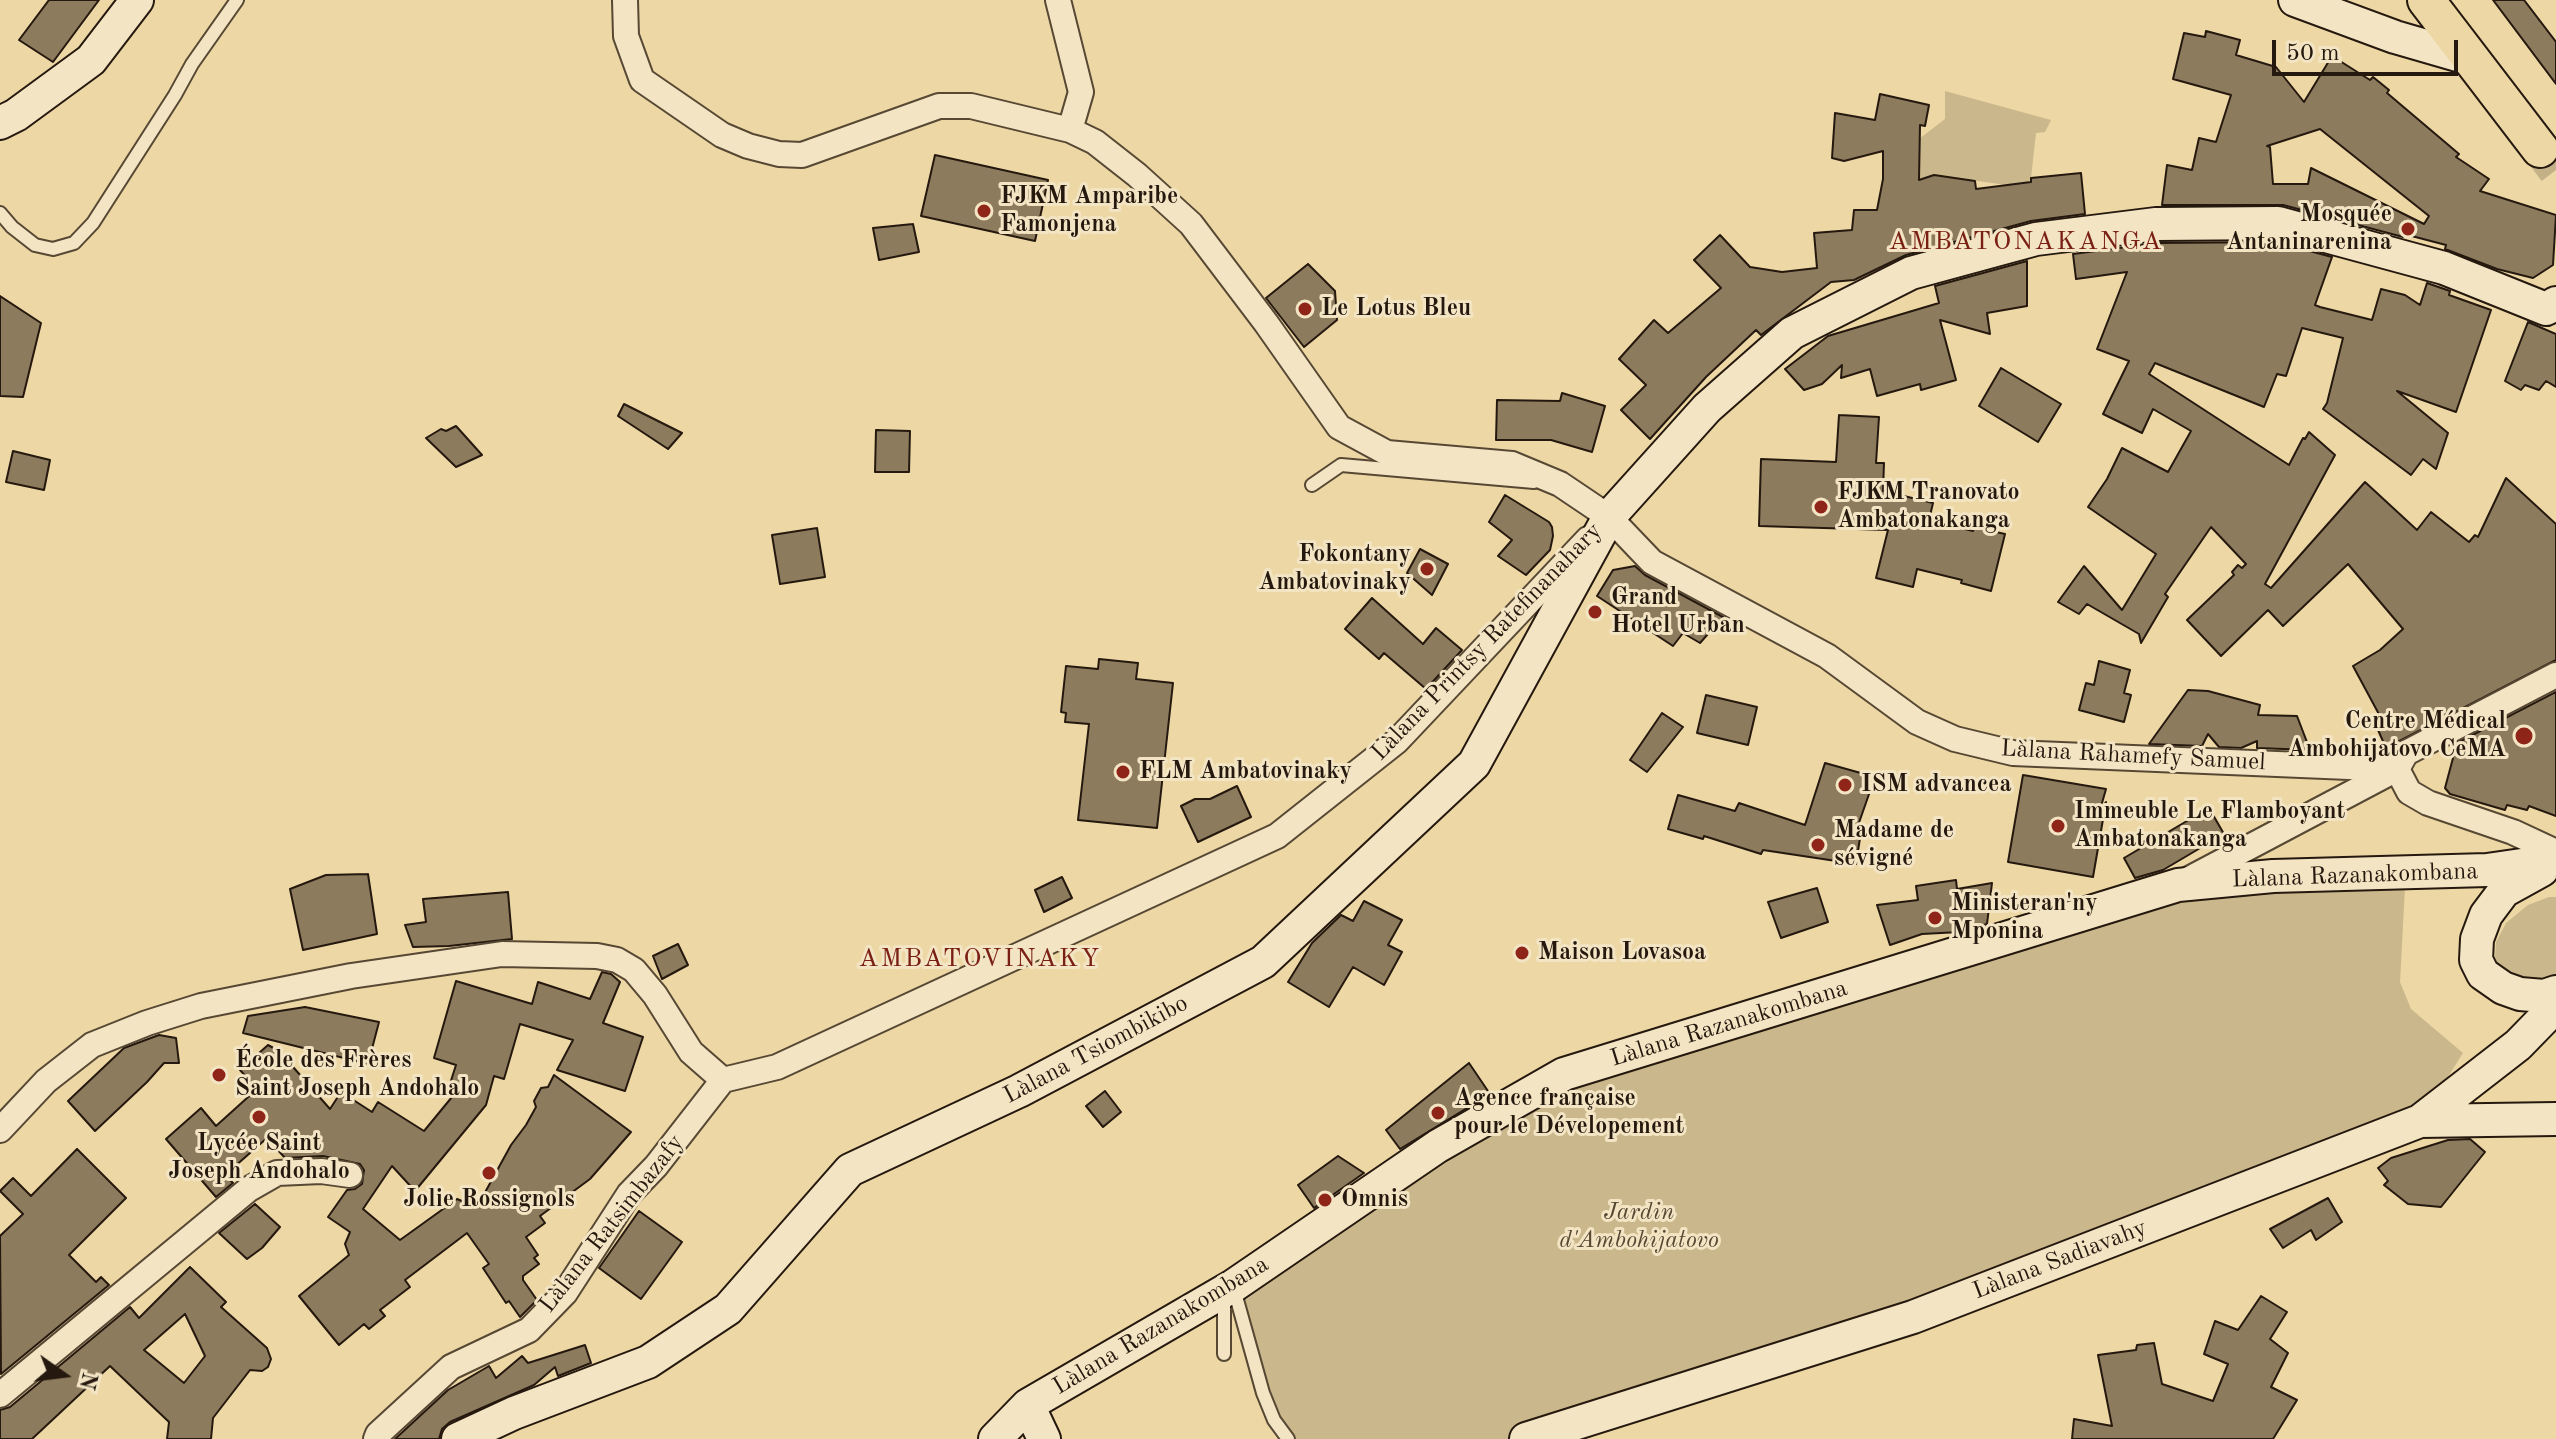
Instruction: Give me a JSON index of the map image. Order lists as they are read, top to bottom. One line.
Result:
{"streets":{"main road":["Làlana Razanakombana","Làlana Tsiombikibo","Làlana Sadiavahy"],"street":["Làlana Printsy Ratefinanahary","Làlana Rahamefy Samuel","Làlana Ratsimbazafy"]},"crossings":[["Làlana Printsy Ratefinanahary","Làlana Rahamefy Samuel"],["Làlana Printsy Ratefinanahary","Làlana Tsiombikibo"],["Làlana Printsy Ratefinanahary","Làlana Ratsimbazafy"],["Làlana Rahamefy Samuel","Làlana Tsiombikibo"]],"districts":["AMBATONAKANGA","AMBATOVINAKY"],"parks":["Jardin d'Ambohijatovo"],"places":["FJKM Amparibe Famonjena","Mosquée Antaninarenina","Le Lotus Bleu","FJKM Tranovato Ambatonakanga","Fokontany Ambatovinaky","Grand Hotel Urban","Centre Médical Ambohijatovo CeMA","FLM Ambatovinaky","ISM advancea","Immeuble Le Flamboyant Ambatonakanga","Madame de sévigné","Ministeran'ny Mponina","Maison Lovasoa","École des Frères Saint Joseph Andohalo","Agence française pour le Dévelopement","Lycée Saint Joseph Andohalo","Jolie Rossignols","Omnis"],"scale_bar":"50 m","north":"right"}
